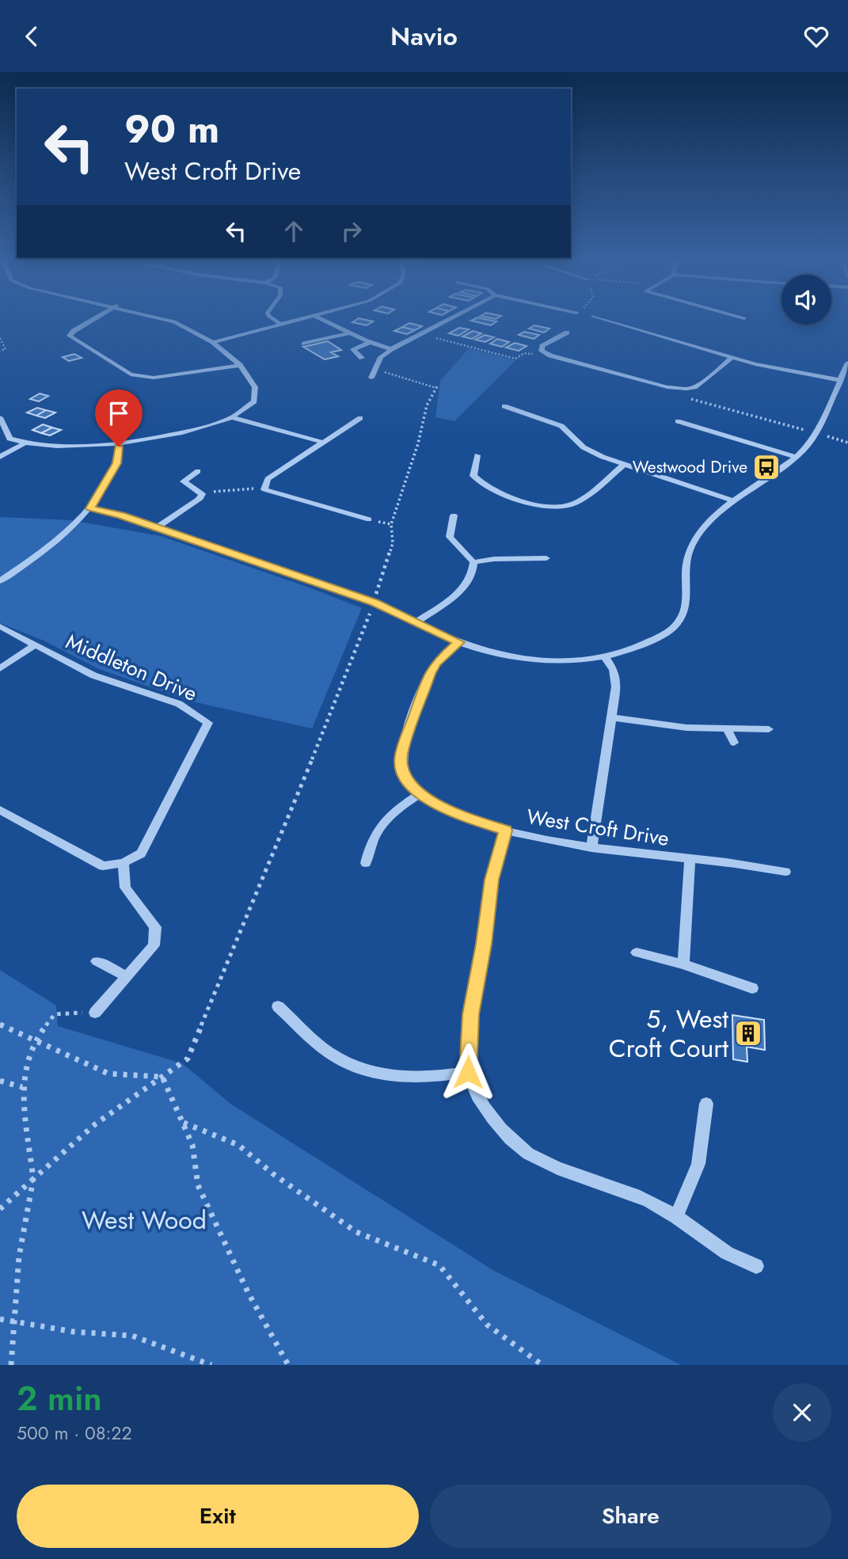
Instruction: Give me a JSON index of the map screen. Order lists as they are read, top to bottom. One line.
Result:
{"streets":{"street":["Middleton Drive","West Croft Drive"]},"parks":["West Wood"],"places":{"bus stop":["Westwood Drive"],"building":["5, West Croft Court"]},"page":{"header":"Navio","turn":["90 m","West Croft Drive"],"heading":["2 min","500 m · 08:22"],"buttons":["Exit","Share"]}}
